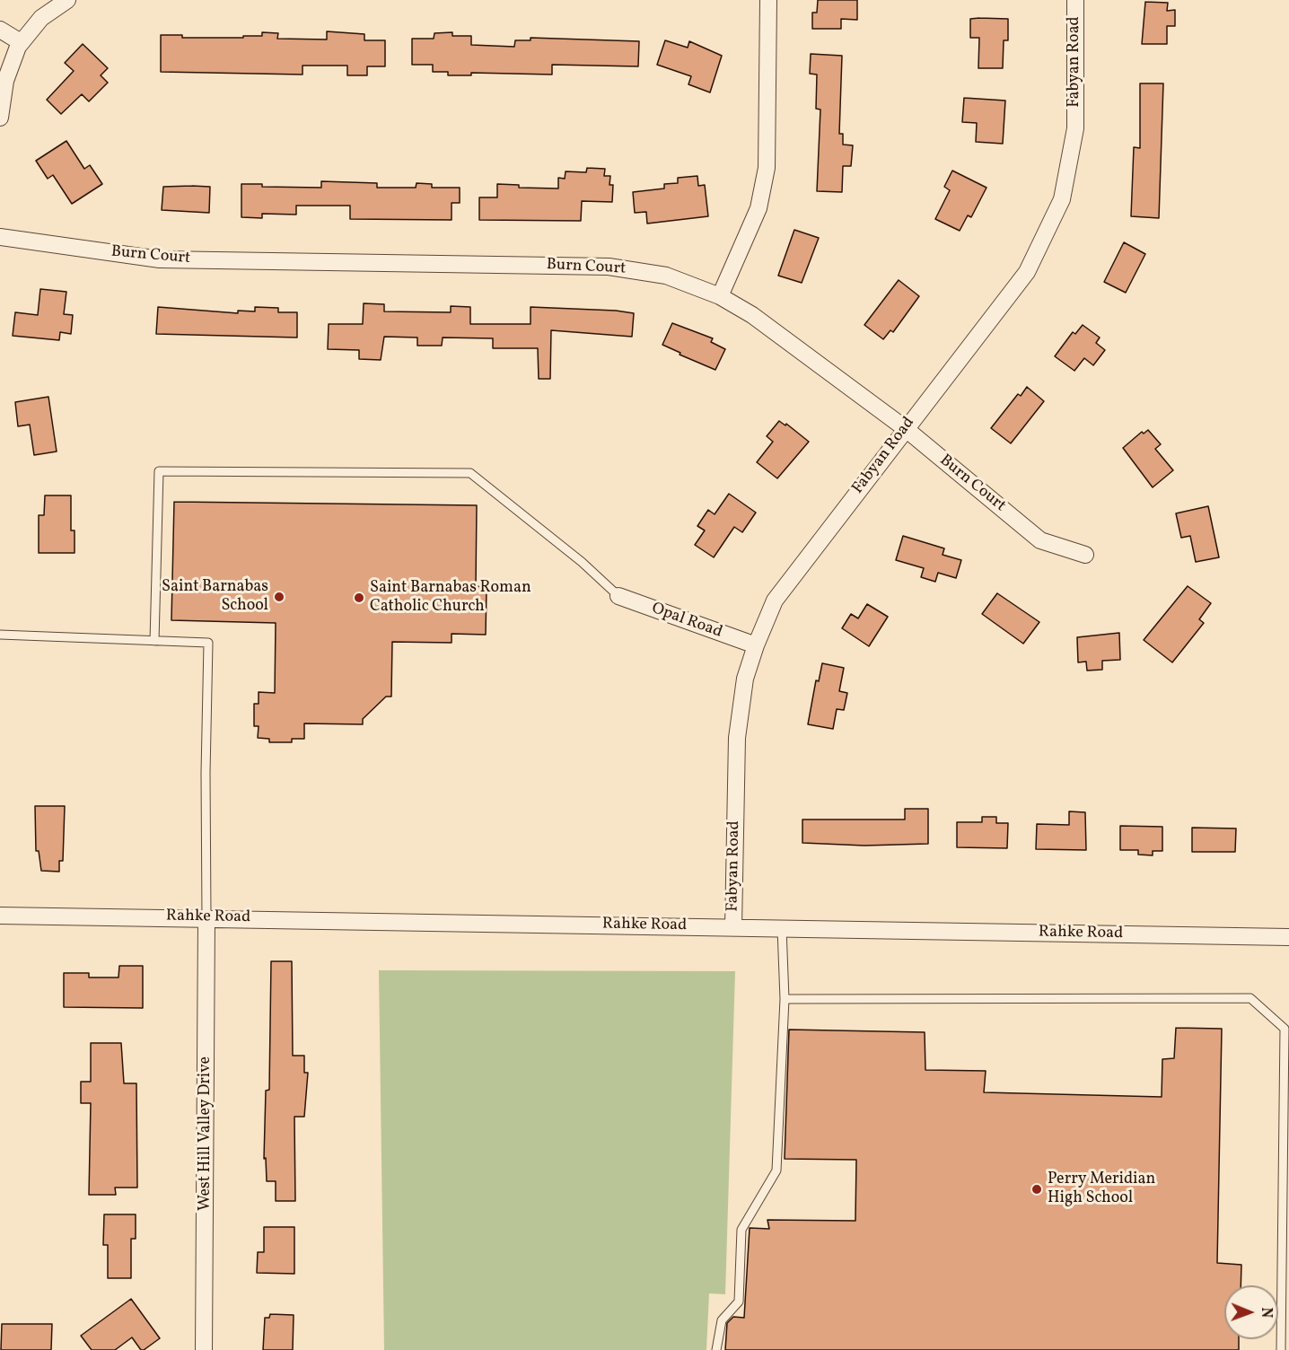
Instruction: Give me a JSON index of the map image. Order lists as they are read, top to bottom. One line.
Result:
{"streets":{"street":["Fabyan Road","Burn Court","Opal Road","Rahke Road","West Hill Valley Drive"]},"crossings":[["Fabyan Road","Burn Court"],["Fabyan Road","Opal Road"],["Fabyan Road","Rahke Road"],["Rahke Road","West Hill Valley Drive"]],"places":["Saint Barnabas School","Saint Barnabas Roman Catholic Church","Perry Meridian High School"],"north":"right"}
